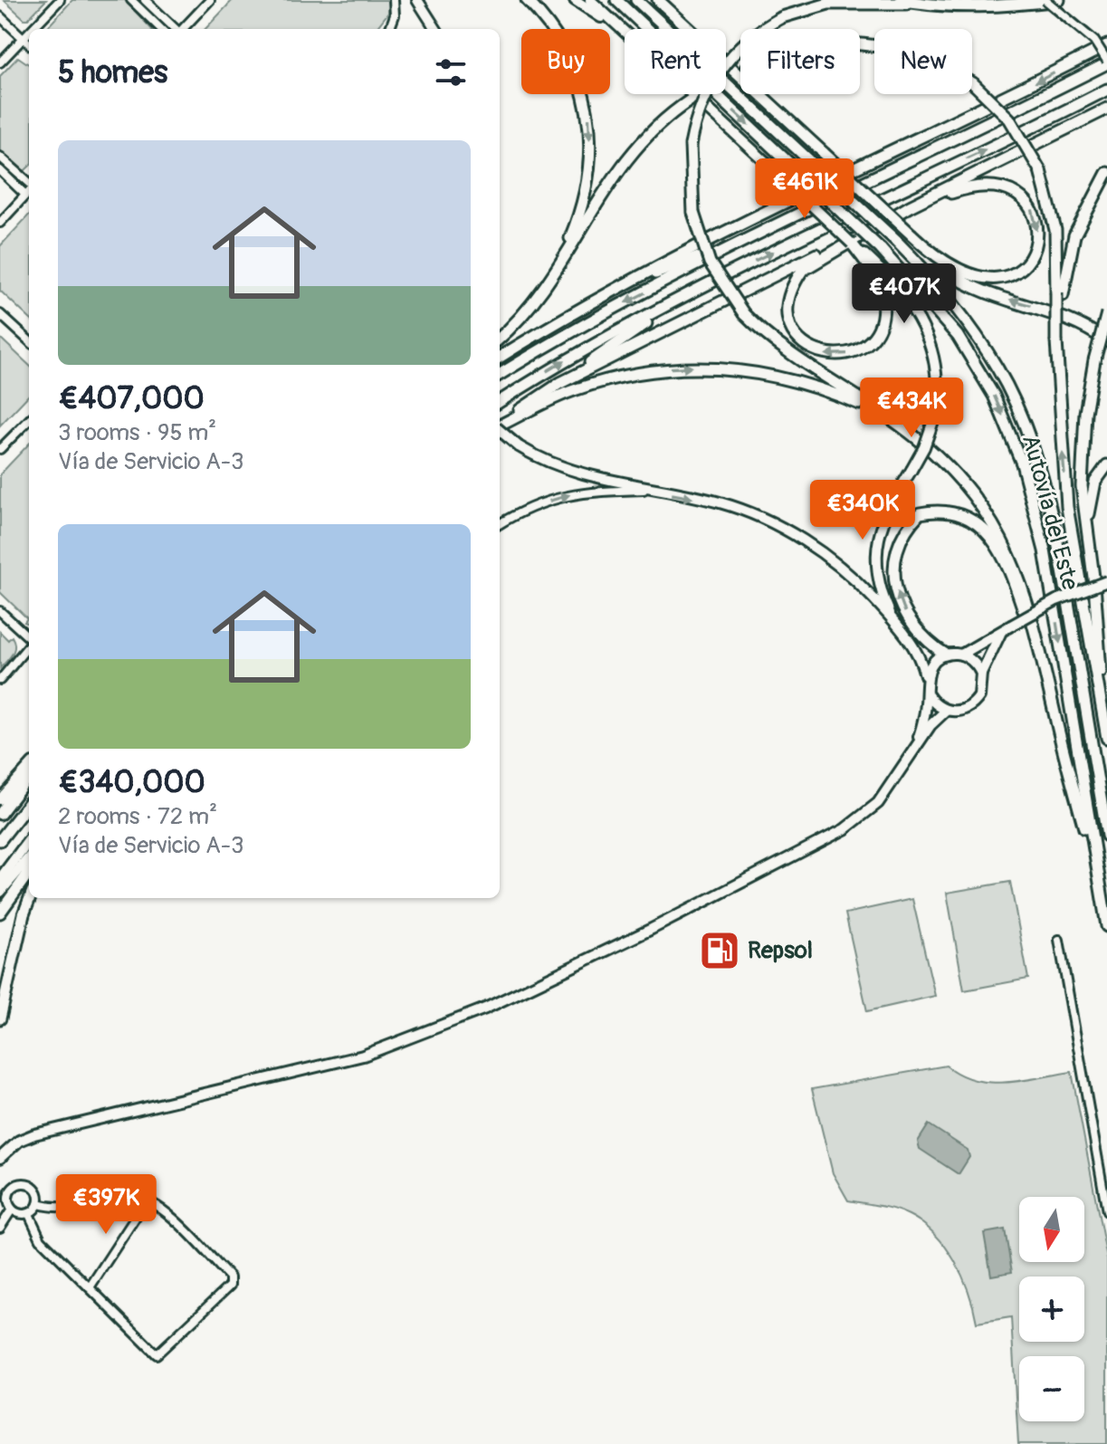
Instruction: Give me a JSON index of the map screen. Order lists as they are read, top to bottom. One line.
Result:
{"streets":{"highway":["Autovía del Este"]},"places":{"fuel station":["Repsol"]},"north":"bottom","page":{"chip":["Buy","Rent","Filters","New"],"heading":"5 homes","list":[{"name":"€407,000","note":"3 rooms · 95 m² · Vía de Servicio A-3"},{"name":"€340,000","note":"2 rooms · 72 m² · Vía de Servicio A-3"}],"price":["€461K","€407K","€434K","€340K","€397K"],"map_buttons":["+","−"]}}
